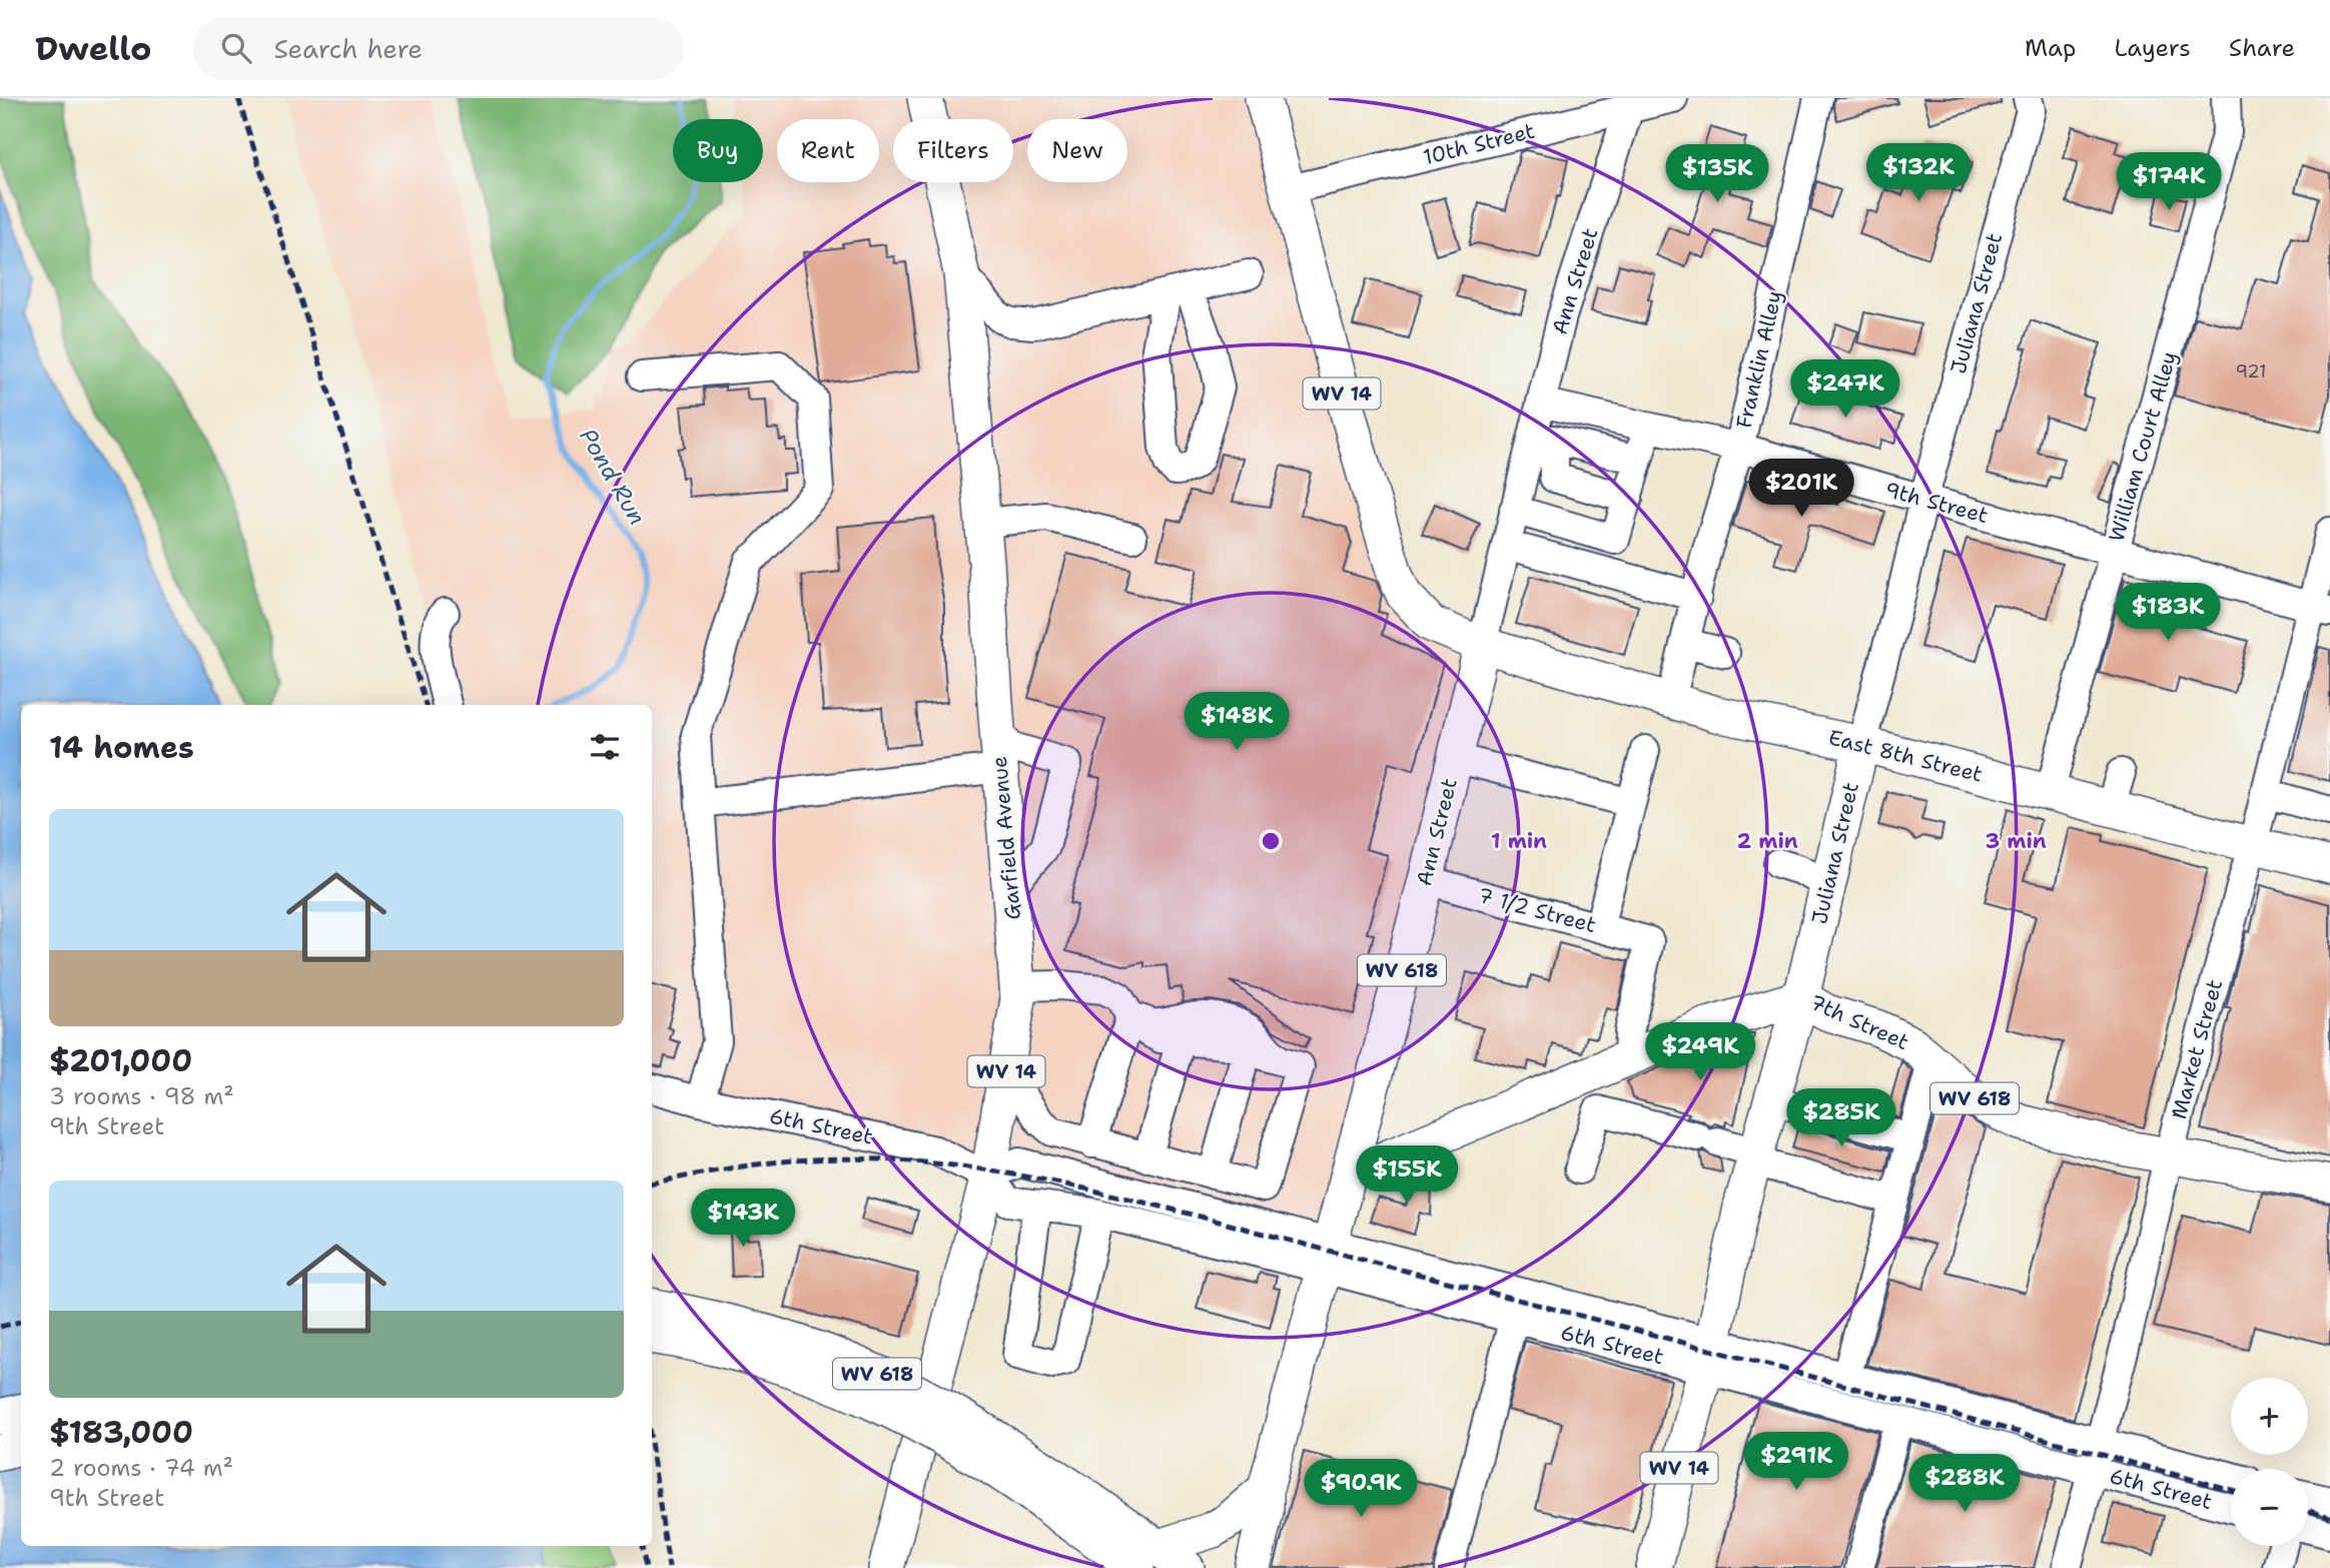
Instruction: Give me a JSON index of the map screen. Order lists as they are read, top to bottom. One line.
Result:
{"streets":{"main road":["Ann Street","Juliana Street","WV 14","East 8th Street","Garfield Avenue","WV 618","7th Street"],"street":["10th Street","Franklin Alley","William Court Alley","9th Street","7 1/2 Street","Market Street","6th Street"]},"crossings":[["10th Street","Ann Street"],["10th Street","WV 14"],["Ann Street","WV 14"],["Ann Street","9th Street"],["Ann Street","East 8th Street"],["Ann Street","7 1/2 Street"],["Ann Street","WV 618"],["Ann Street","7th Street"],["Ann Street","6th Street"],["Juliana Street","9th Street"],["Juliana Street","East 8th Street"],["Juliana Street","7th Street"],["Juliana Street","6th Street"],["Franklin Alley","9th Street"],["Franklin Alley","East 8th Street"],["WV 14","East 8th Street"],["William Court Alley","9th Street"],["William Court Alley","East 8th Street"],["9th Street","Market Street"],["East 8th Street","Market Street"],["Garfield Avenue","6th Street"],["7 1/2 Street","7th Street"],["7th Street","Market Street"],["Market Street","6th Street"]],"water":["Pond Run"],"house_numbers":["921"],"page":{"header":"Dwello","search":"Search here","nav":["Map","Layers","Share"],"chip":["Buy","Rent","Filters","New"],"price":["$132K","$135K","$174K","$247K","$201K","$183K","$148K","$249K","$285K","$155K","$143K","$291K","$288K","$90.9K"],"heading":"14 homes","list":[{"name":"$201,000","note":"3 rooms · 98 m² · 9th Street"},{"name":"$183,000","note":"2 rooms · 74 m² · 9th Street"}],"map_buttons":["+","−"]},"rings":["1 min","2 min","3 min"]}
